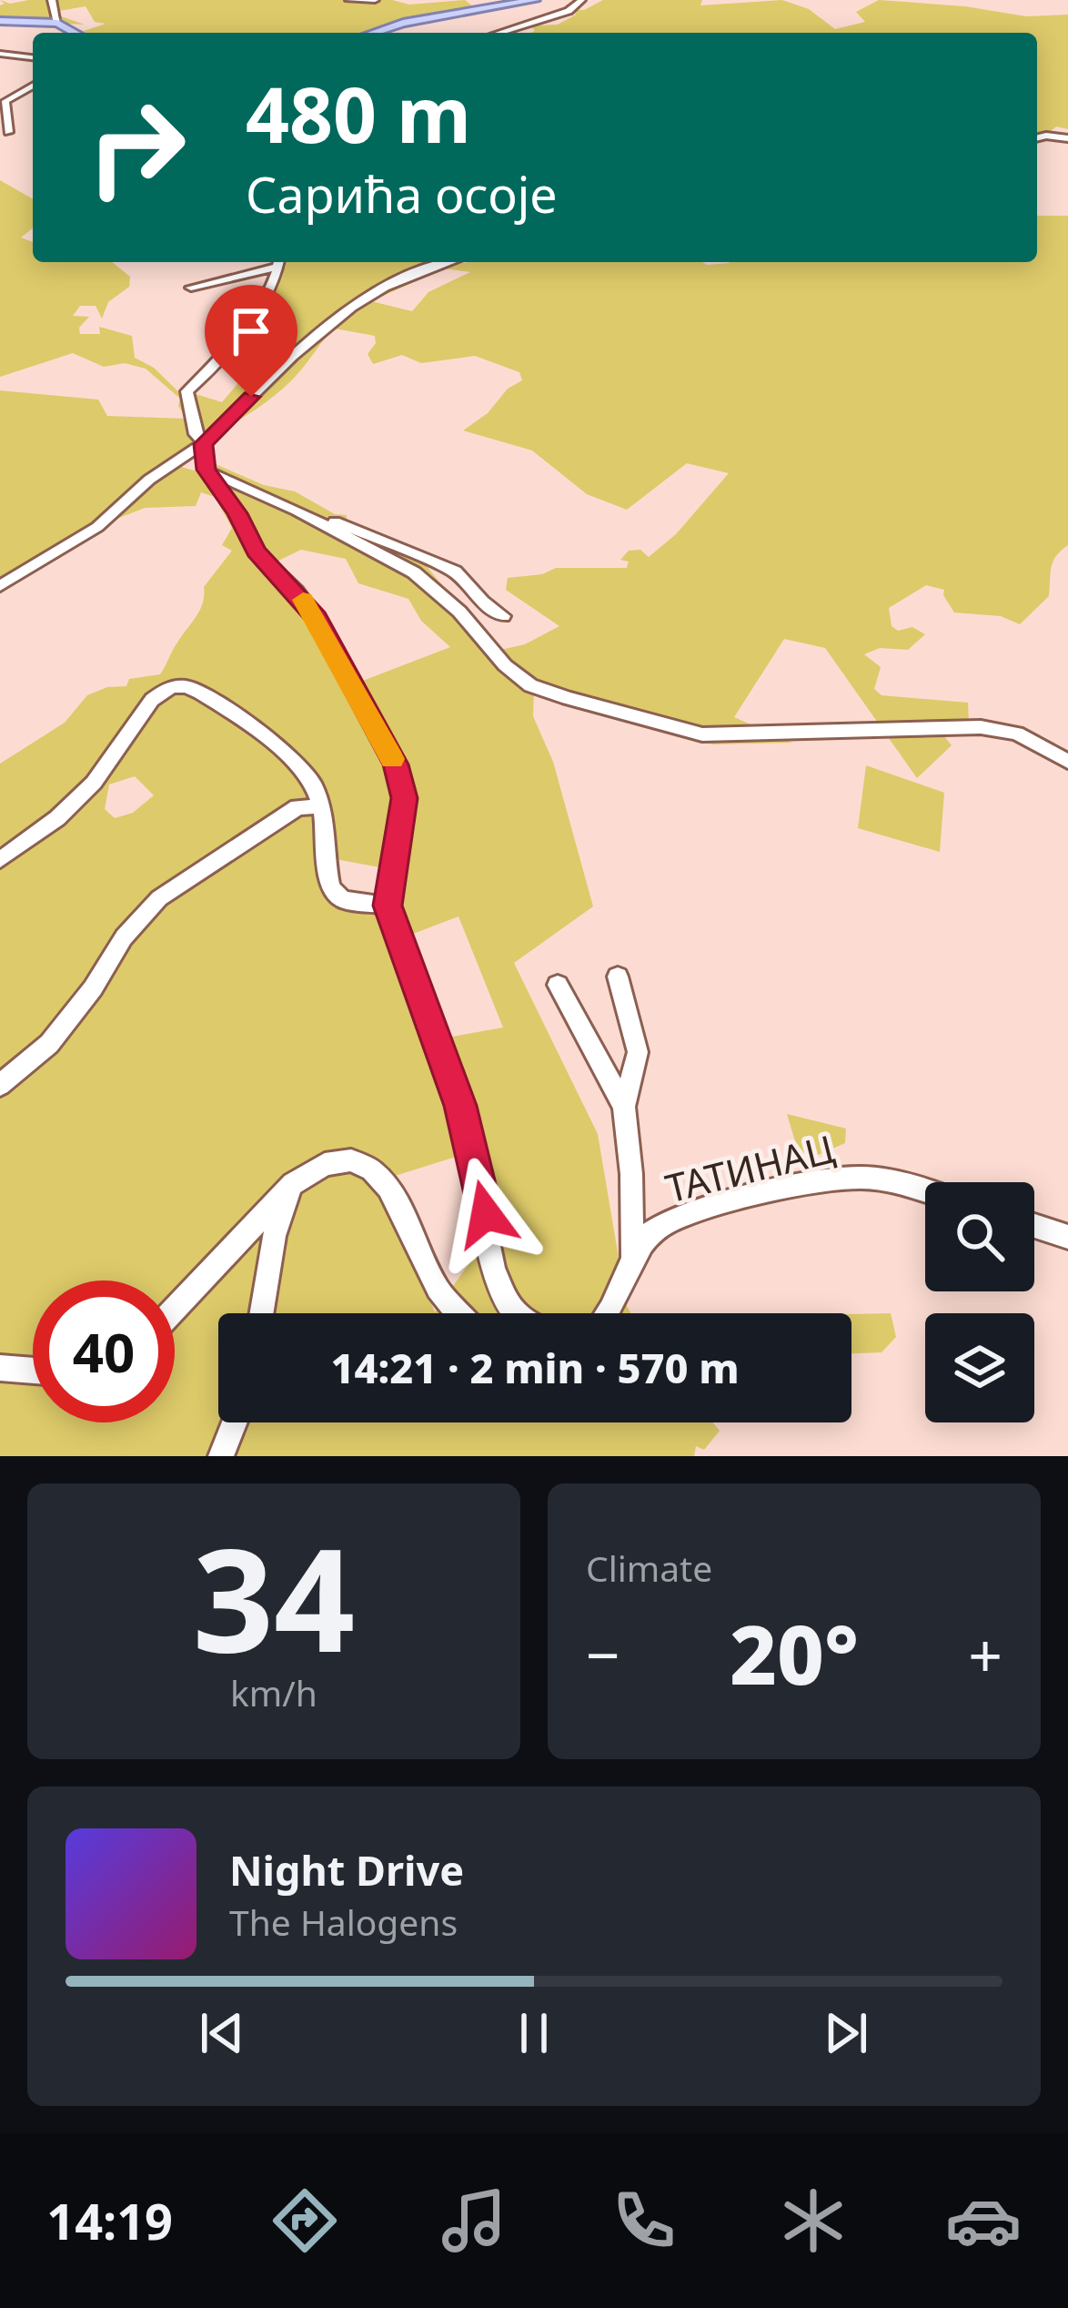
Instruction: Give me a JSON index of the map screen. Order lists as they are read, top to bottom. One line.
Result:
{"streets":{"street":["ТАТИНАЦ"]},"page":{"turn":["480 m","Сарића осоје"],"limit":"40","trip":"14:21 · 2 min · 570 m","tile":[["34","km/h"],"Climate"],"heat":["−","20°","+"],"song":["Night Drive","The Halogens"],"tabs":"14:19"}}
